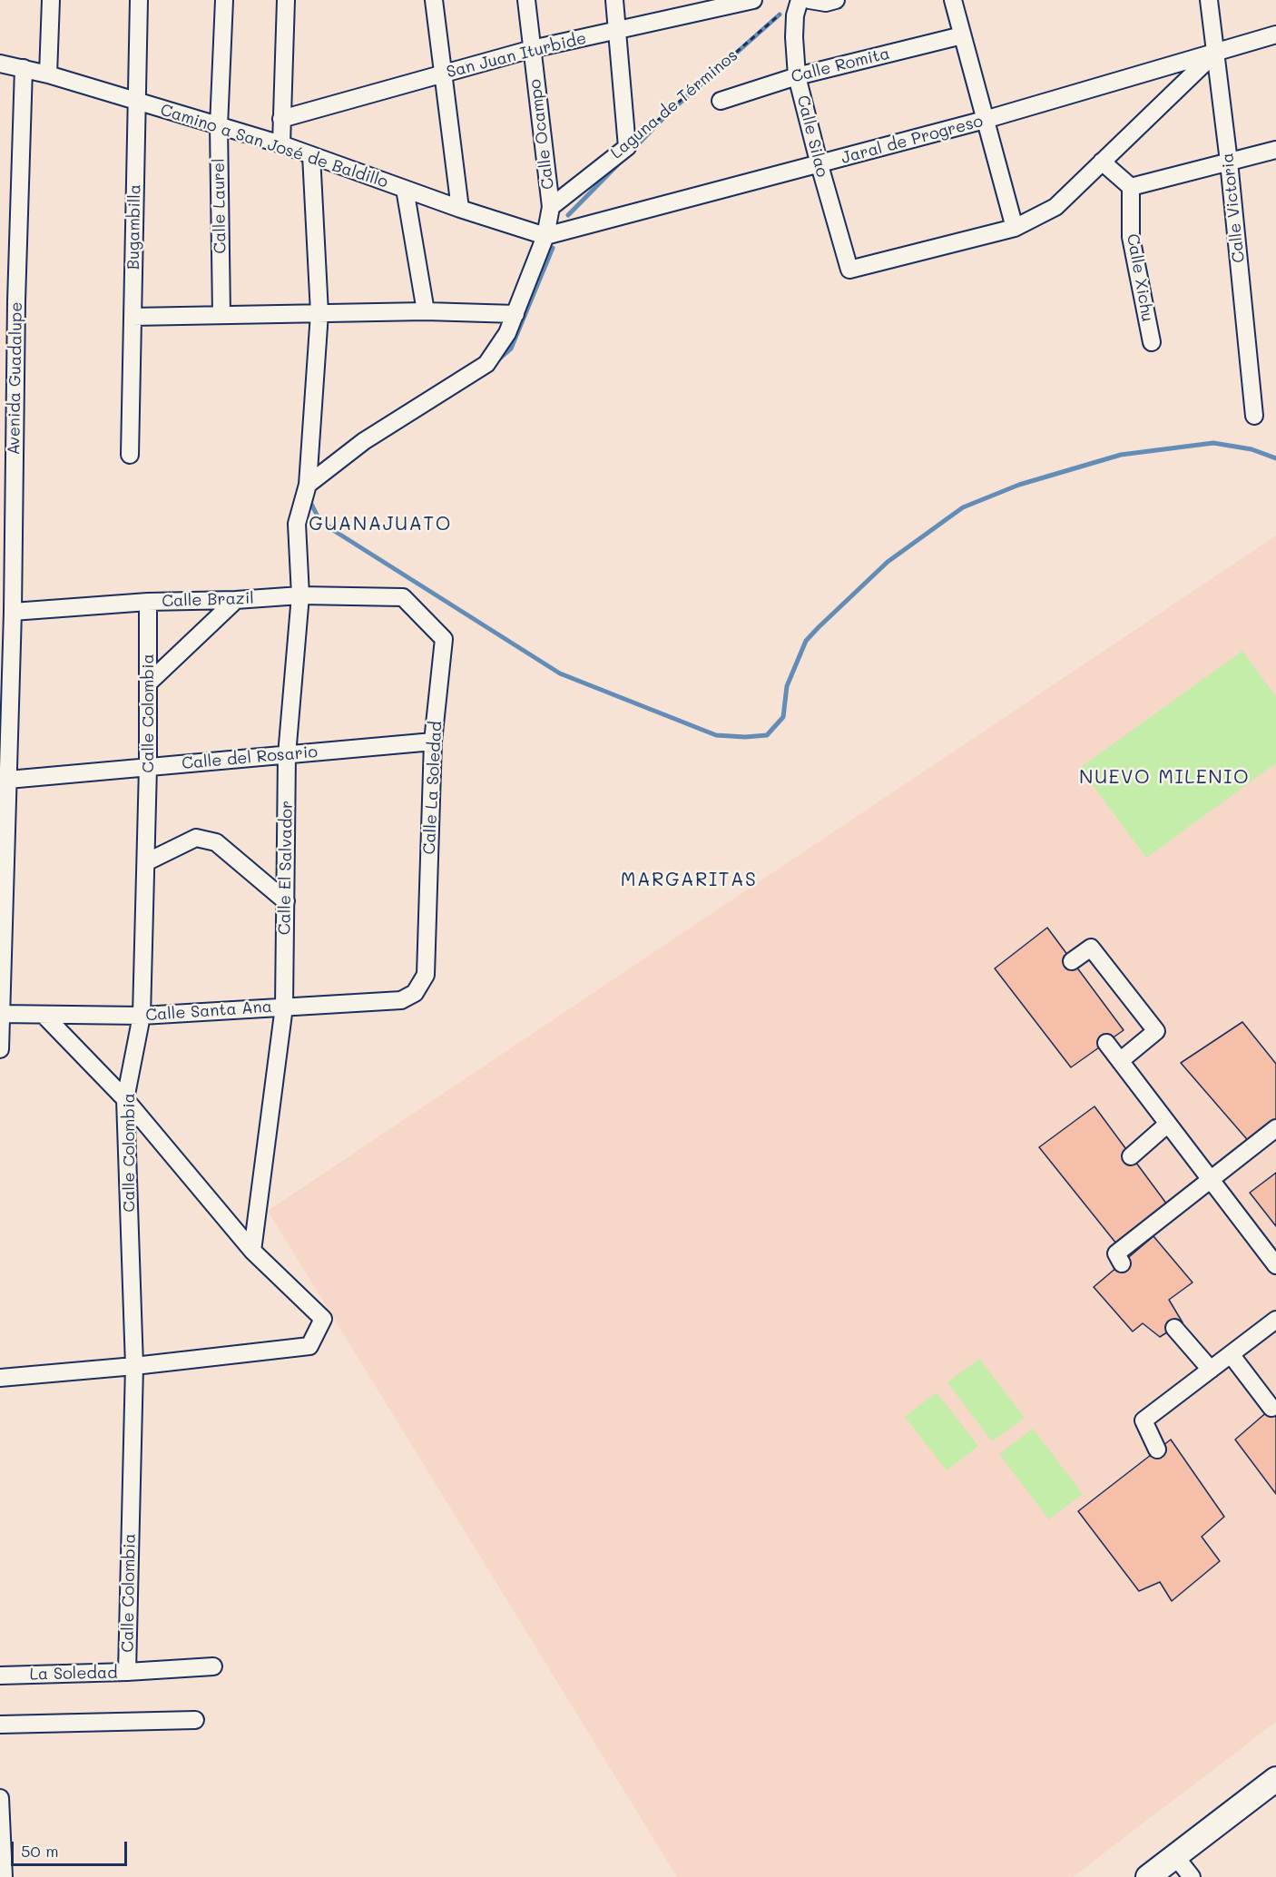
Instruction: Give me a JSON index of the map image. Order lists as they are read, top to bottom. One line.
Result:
{"streets":{"street":["San Juan Iturbide","Calle Romita","Laguna de Términos","Calle Ocampo","Calle Silao","Jaral de Progreso","Camino a San José de Baldillo","Calle Laurel","Calle Victoria","Bugambilla","Calle Xichu","Avenida Guadalupe","Calle Brazil","Calle Colombia","Calle del Rosario","Calle La Soledad","Calle El Salvador","Calle Santa Ana","La Soledad"]},"crossings":[["San Juan Iturbide","Calle Ocampo"],["Calle Romita","Calle Silao"],["Laguna de Términos","Calle Ocampo"],["Calle Ocampo","Jaral de Progreso"],["Calle Ocampo","Camino a San José de Baldillo"],["Calle Ocampo","Calle El Salvador"],["Calle Silao","Jaral de Progreso"],["Jaral de Progreso","Camino a San José de Baldillo"],["Jaral de Progreso","Calle Victoria"],["Camino a San José de Baldillo","Calle Laurel"],["Camino a San José de Baldillo","Bugambilla"],["Camino a San José de Baldillo","Avenida Guadalupe"],["Camino a San José de Baldillo","Calle El Salvador"],["Avenida Guadalupe","Calle Brazil"],["Avenida Guadalupe","Calle del Rosario"],["Avenida Guadalupe","Calle Santa Ana"],["Calle Brazil","Calle Colombia"],["Calle Brazil","Calle La Soledad"],["Calle Brazil","Calle El Salvador"],["Calle Colombia","Calle del Rosario"],["Calle Colombia","Calle Santa Ana"],["Calle Colombia","La Soledad"],["Calle del Rosario","Calle La Soledad"],["Calle del Rosario","Calle El Salvador"],["Calle La Soledad","Calle Santa Ana"],["Calle El Salvador","Calle Santa Ana"]],"districts":["GUANAJUATO","NUEVO MILENIO","MARGARITAS"],"scale_bar":"50 m"}
